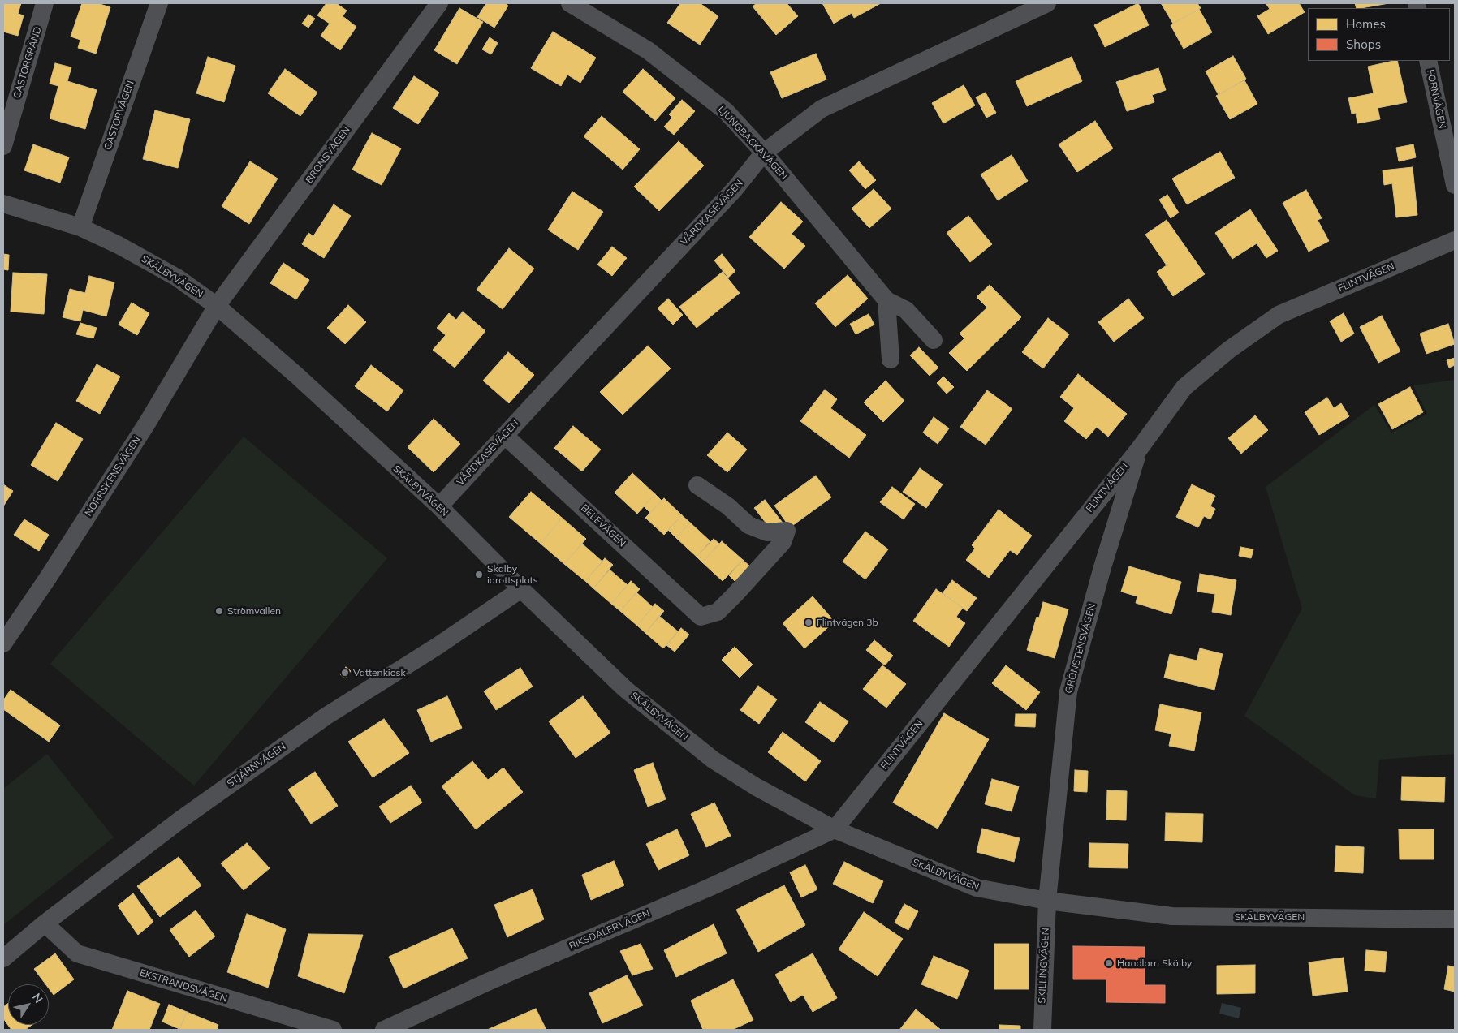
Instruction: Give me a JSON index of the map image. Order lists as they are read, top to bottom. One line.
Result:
{"streets":{"street":["CASTORGRÄND","FORNVÄGEN","CASTORVÄGEN","LJUNGBACKAVÄGEN","BRONSVÄGEN","VÅRDKASEVÄGEN","SKÄLBYVÄGEN","FLINTVÄGEN","NORRSKENSVÄGEN","BELEVÄGEN","GRÖNSTENSVÄGEN","STJÄRNVÄGEN","RIKSDALERVÄGEN","SKILLINGVÄGEN","EKSTRANDSVÄGEN"]},"crossings":[["CASTORVÄGEN","SKÄLBYVÄGEN"],["LJUNGBACKAVÄGEN","VÅRDKASEVÄGEN"],["BRONSVÄGEN","SKÄLBYVÄGEN"],["BRONSVÄGEN","NORRSKENSVÄGEN"],["VÅRDKASEVÄGEN","SKÄLBYVÄGEN"],["VÅRDKASEVÄGEN","BELEVÄGEN"],["SKÄLBYVÄGEN","FLINTVÄGEN"],["SKÄLBYVÄGEN","NORRSKENSVÄGEN"],["SKÄLBYVÄGEN","GRÖNSTENSVÄGEN"],["SKÄLBYVÄGEN","STJÄRNVÄGEN"],["SKÄLBYVÄGEN","RIKSDALERVÄGEN"],["SKÄLBYVÄGEN","SKILLINGVÄGEN"],["FLINTVÄGEN","GRÖNSTENSVÄGEN"],["FLINTVÄGEN","RIKSDALERVÄGEN"],["GRÖNSTENSVÄGEN","SKILLINGVÄGEN"],["STJÄRNVÄGEN","EKSTRANDSVÄGEN"]],"places":["Skälby idrottsplats","Strömvallen","Flintvägen 3b","Vattenkiosk","Handlarn Skälby"],"legend":["Homes","Shops"],"north":"top right"}
